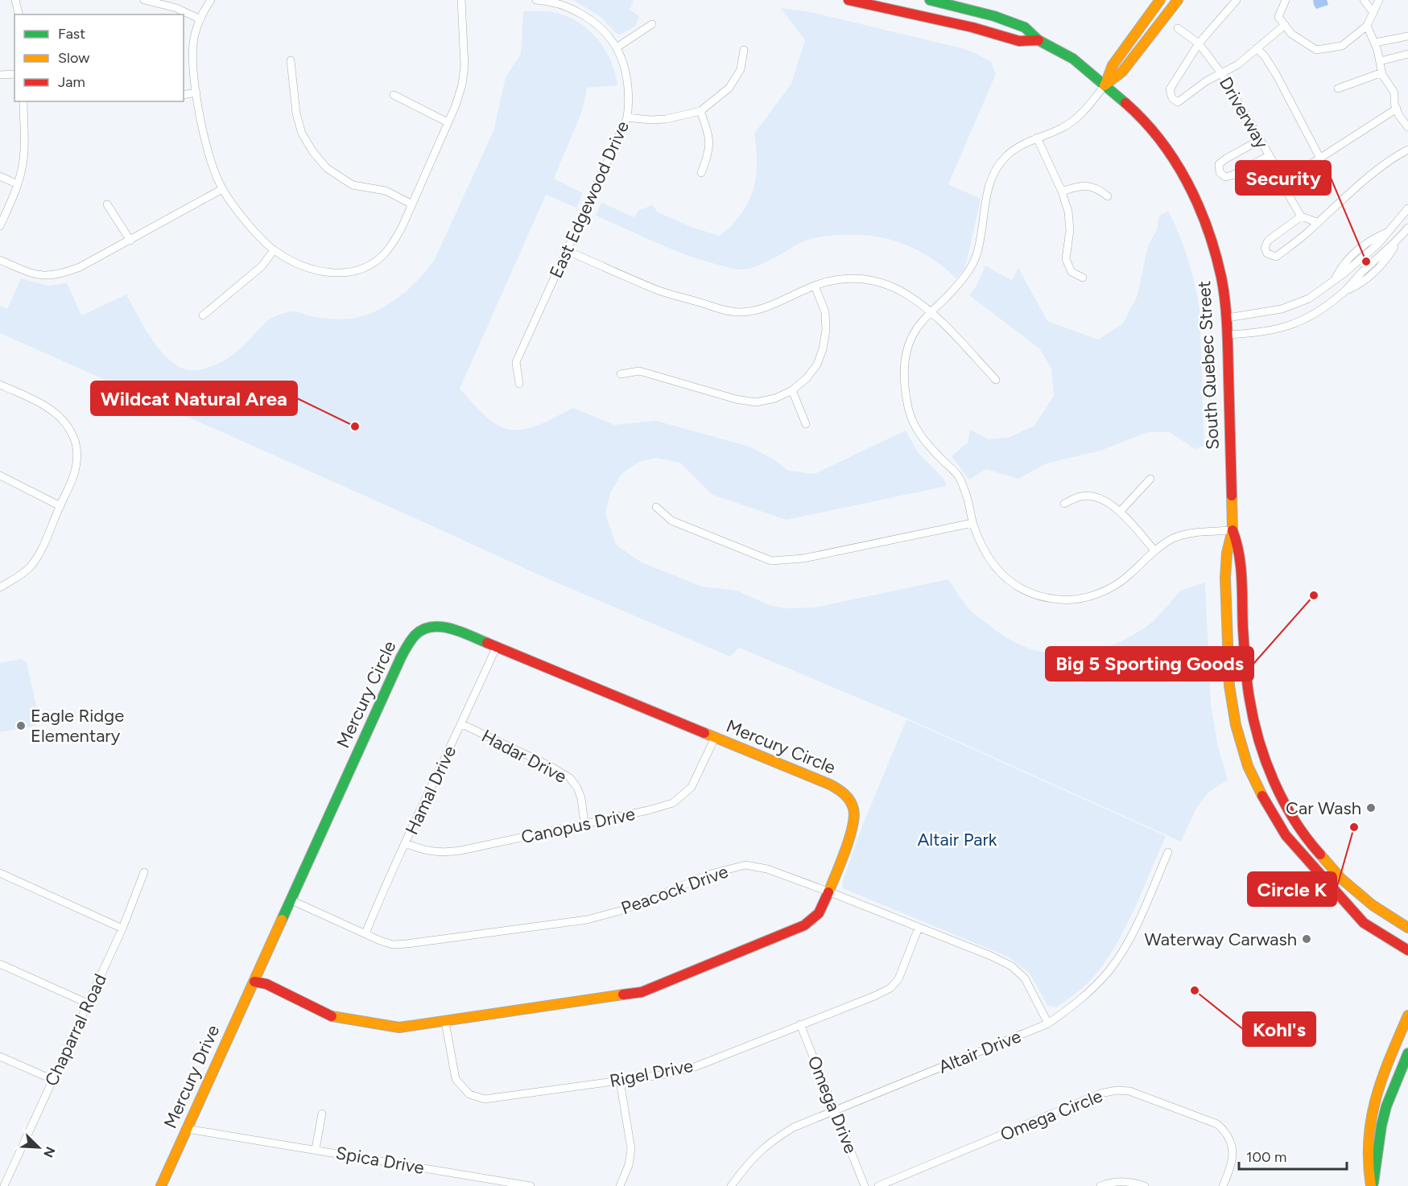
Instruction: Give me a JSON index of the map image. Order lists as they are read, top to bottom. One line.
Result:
{"streets":{"main road":["South Quebec Street","Mercury Circle","Mercury Drive"],"street":["Driverway","East Edgewood Drive","Hadar Drive","Hamal Drive","Canopus Drive","Peacock Drive","Chaparral Road","Altair Drive","Rigel Drive","Omega Drive","Omega Circle","Spica Drive"]},"crossings":[["Mercury Circle","Hamal Drive"],["Mercury Circle","Canopus Drive"],["Mercury Circle","Peacock Drive"],["Mercury Circle","Rigel Drive"],["Mercury Circle","Mercury Drive"],["Hadar Drive","Hamal Drive"],["Hadar Drive","Canopus Drive"],["Hamal Drive","Canopus Drive"],["Hamal Drive","Peacock Drive"],["Peacock Drive","Altair Drive"],["Peacock Drive","Rigel Drive"],["Altair Drive","Omega Drive"],["Rigel Drive","Omega Drive"],["Mercury Drive","Spica Drive"]],"parks":["Altair Park"],"places":["Security","Wildcat Natural Area","Big 5 Sporting Goods","Eagle Ridge Elementary","Car Wash","Circle K","Waterway Carwash","Kohl's"],"legend":["Fast","Slow","Jam"],"scale_bar":"100 m","north":"bottom right"}
